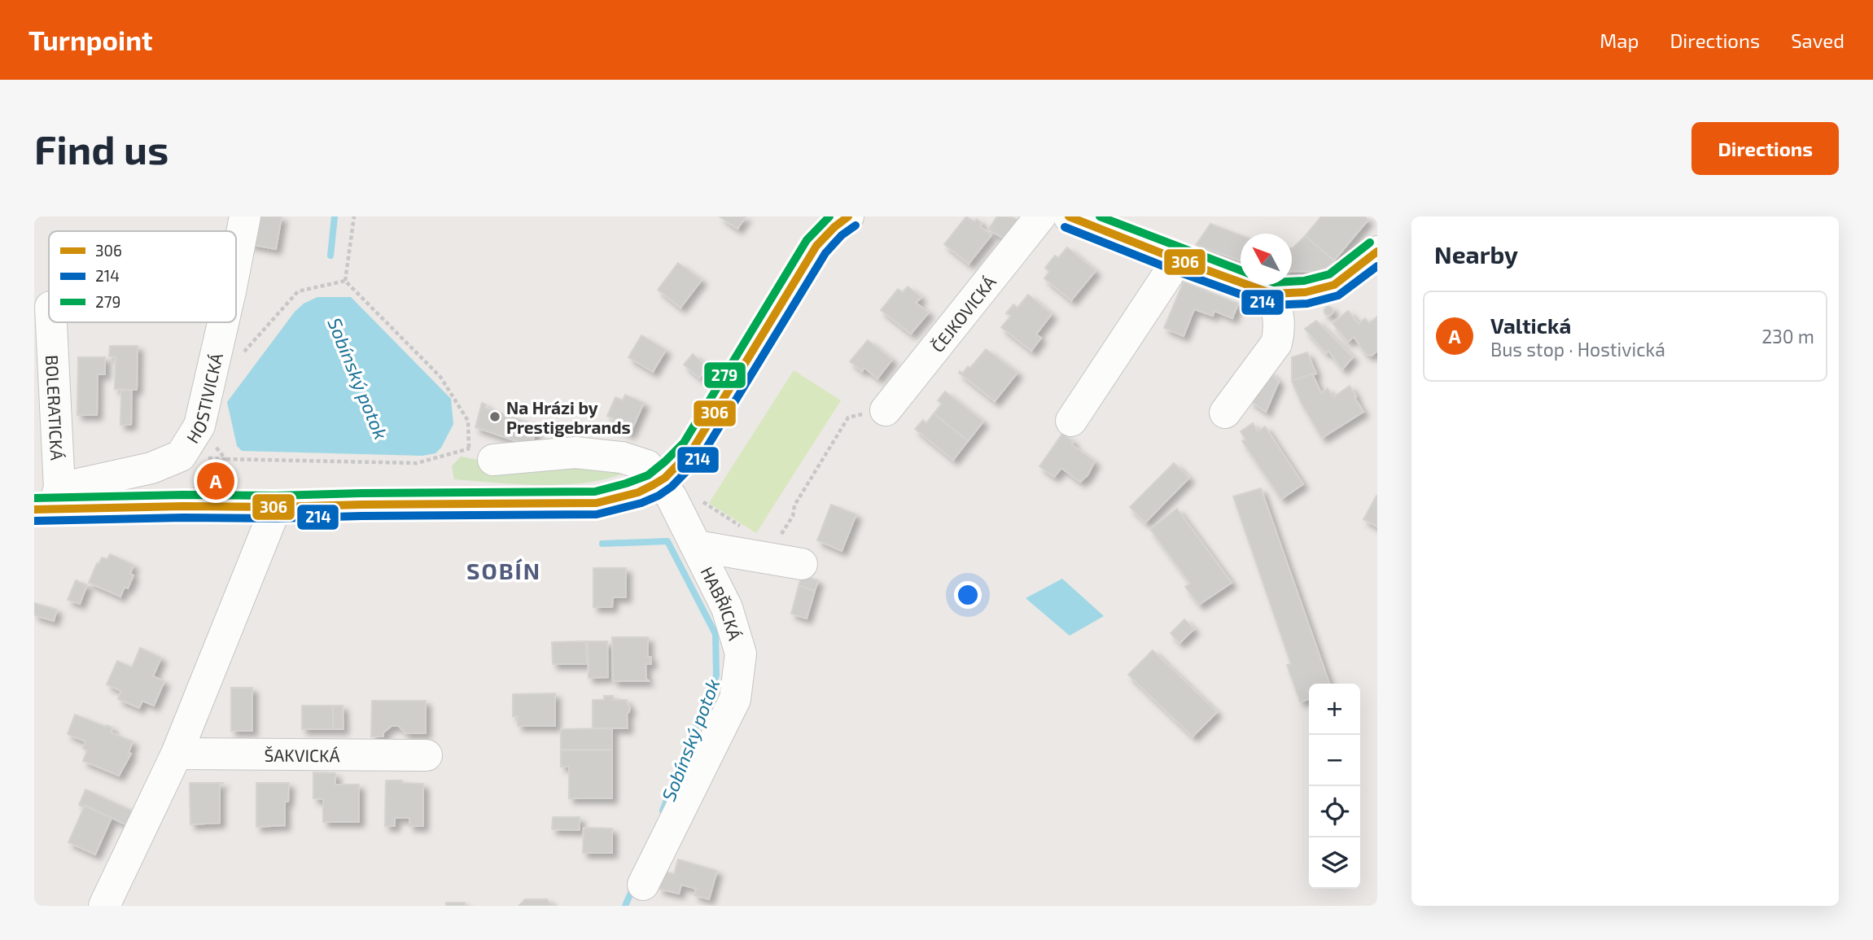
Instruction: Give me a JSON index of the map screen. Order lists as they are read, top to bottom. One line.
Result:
{"streets":{"street":["ČEJKOVICKÁ","HOSTIVICKÁ","BOLERATICKÁ","HABŘICKÁ","ŠAKVICKÁ"]},"crossings":[["HOSTIVICKÁ","BOLERATICKÁ"]],"districts":["SOBÍN"],"water":["Sobínský potok"],"places":["Na Hrázi by Prestigebrands"],"lines":["transit line 306","transit line 279","transit line 214"],"legend":["306","214","279"],"north":"top left","page":{"header":"Turnpoint","nav":["Map","Directions","Saved"],"buttons":"Directions","title":"Find us","heading":"Nearby","list":[{"mark":"A","name":"Valtická","note":"Bus stop · Hostivická","value":"230 m"}],"pins":"A","map_buttons":["+","−"]}}
